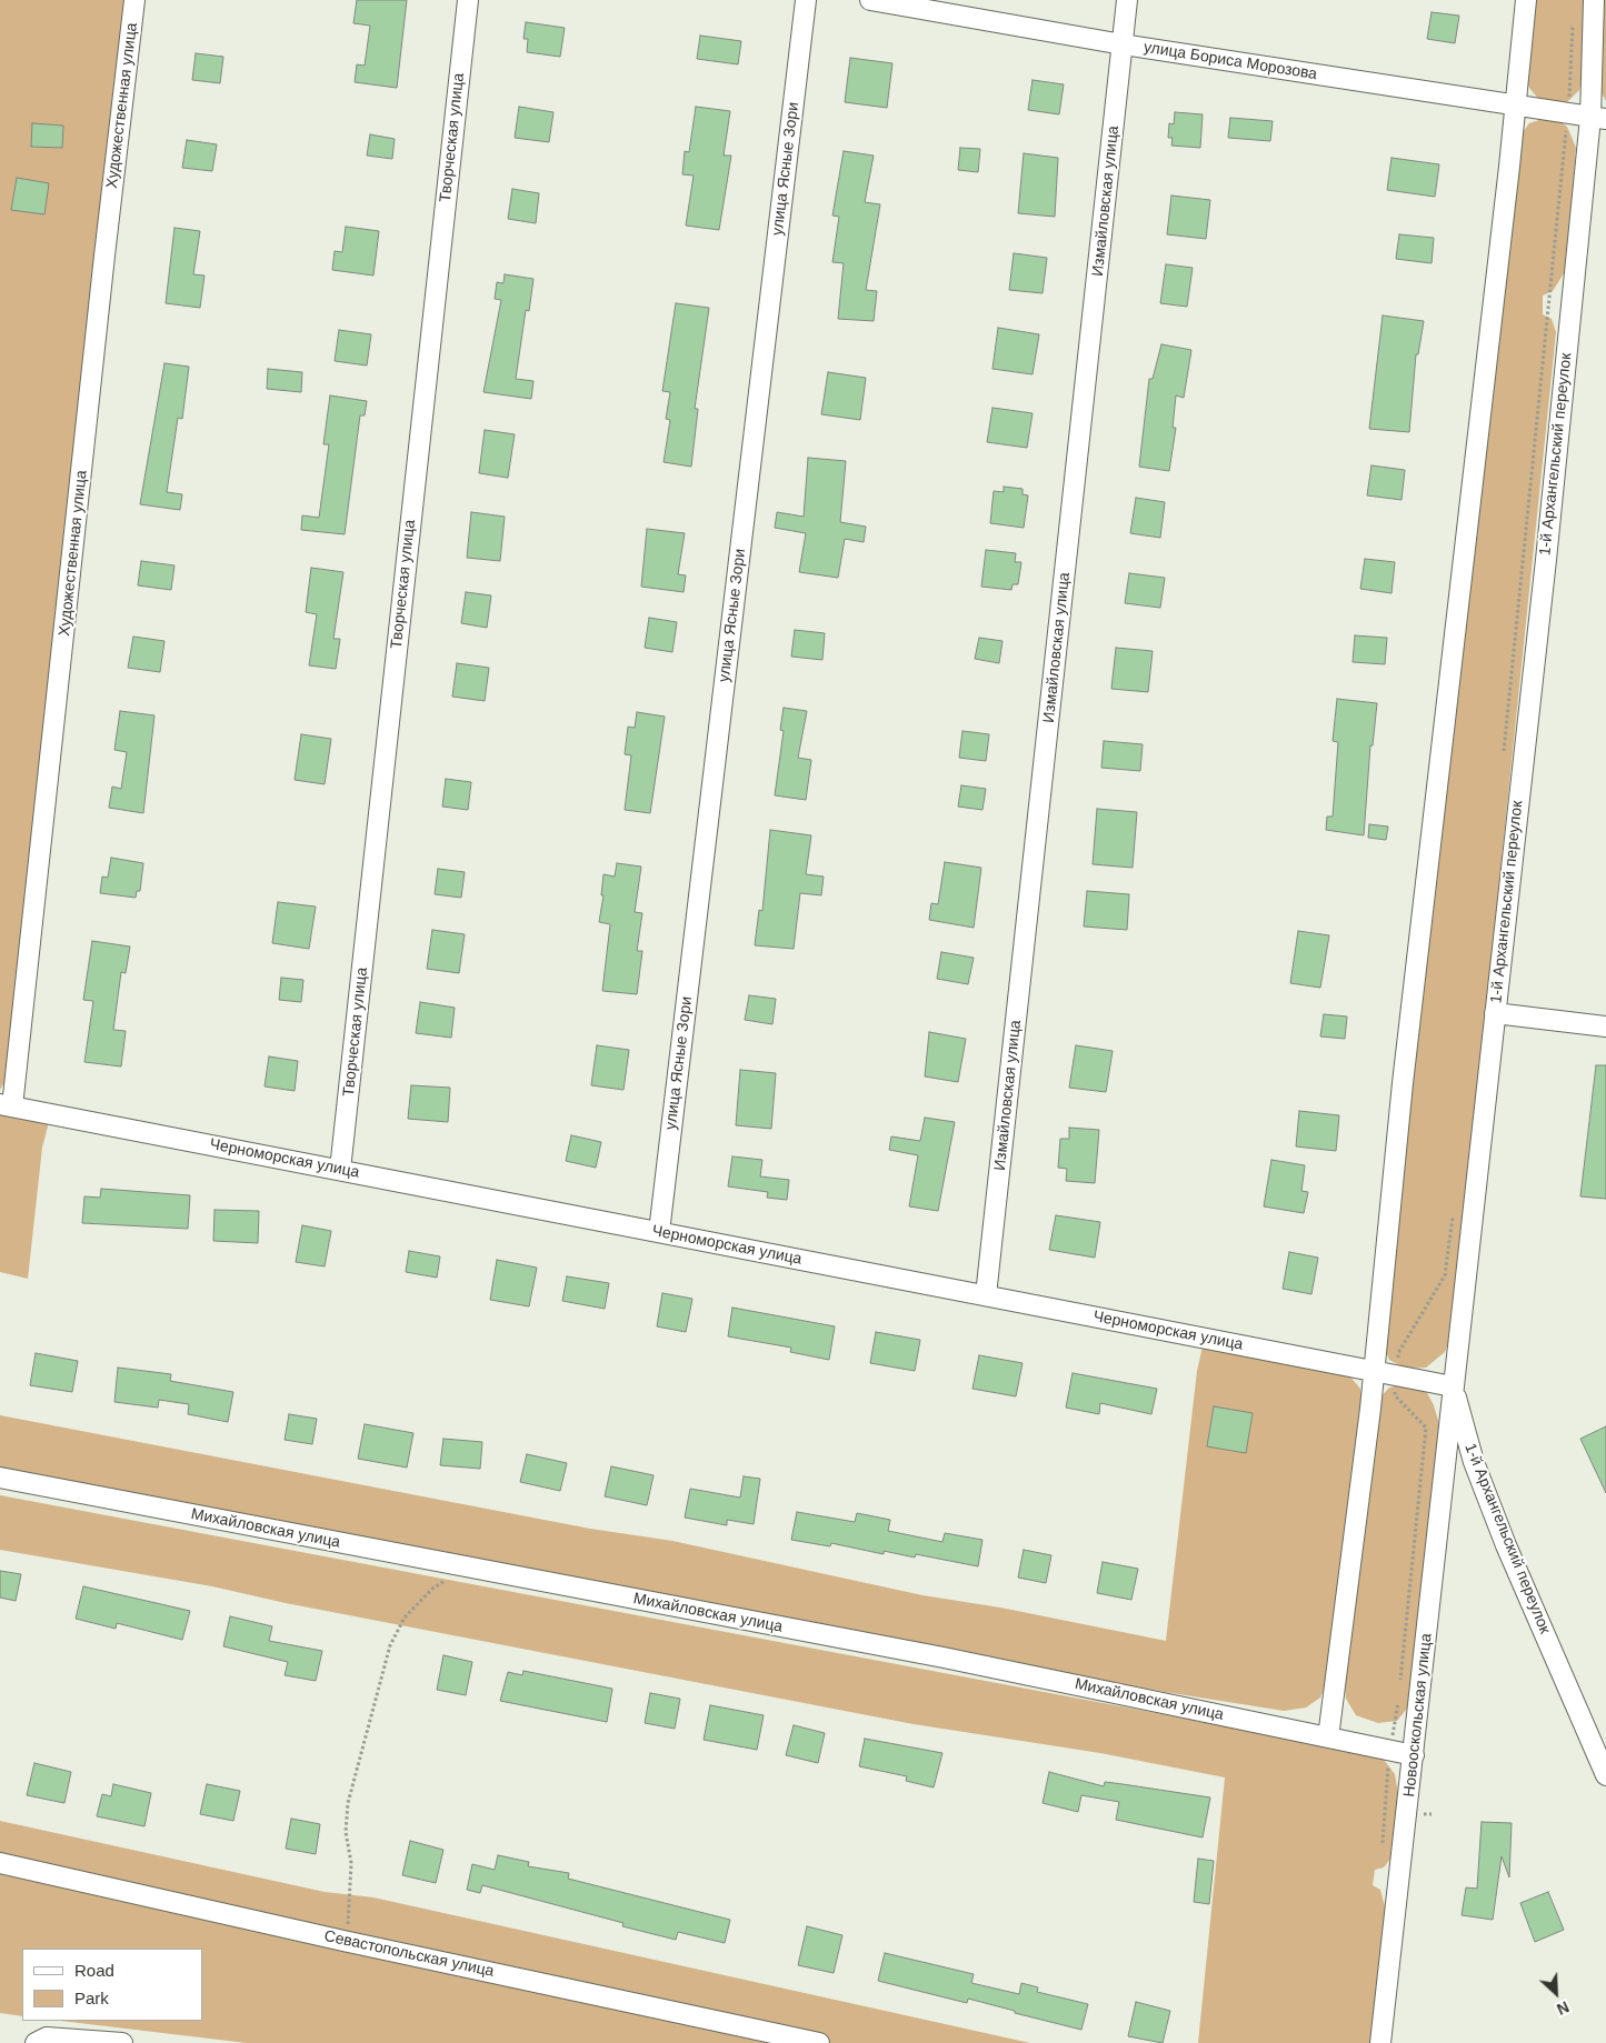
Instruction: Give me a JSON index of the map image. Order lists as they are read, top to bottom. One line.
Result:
{"streets":{"street":["улица Бориса Морозова","Художественная улица","Творческая улица","улица Ясные Зори","Измайловская улица","1-й Архангельский переулок","Черноморская улица","Михайловская улица","Новооскольская улица","Севастопольская улица"]},"crossings":[["улица Бориса Морозова","Измайловская улица"],["улица Бориса Морозова","1-й Архангельский переулок"],["Художественная улица","Черноморская улица"],["Творческая улица","Черноморская улица"],["улица Ясные Зори","Черноморская улица"],["Измайловская улица","Черноморская улица"],["1-й Архангельский переулок","Черноморская улица"],["1-й Архангельский переулок","Новооскольская улица"],["Черноморская улица","Новооскольская улица"],["Михайловская улица","Новооскольская улица"]],"legend":["Road","Park"],"north":"bottom right"}
